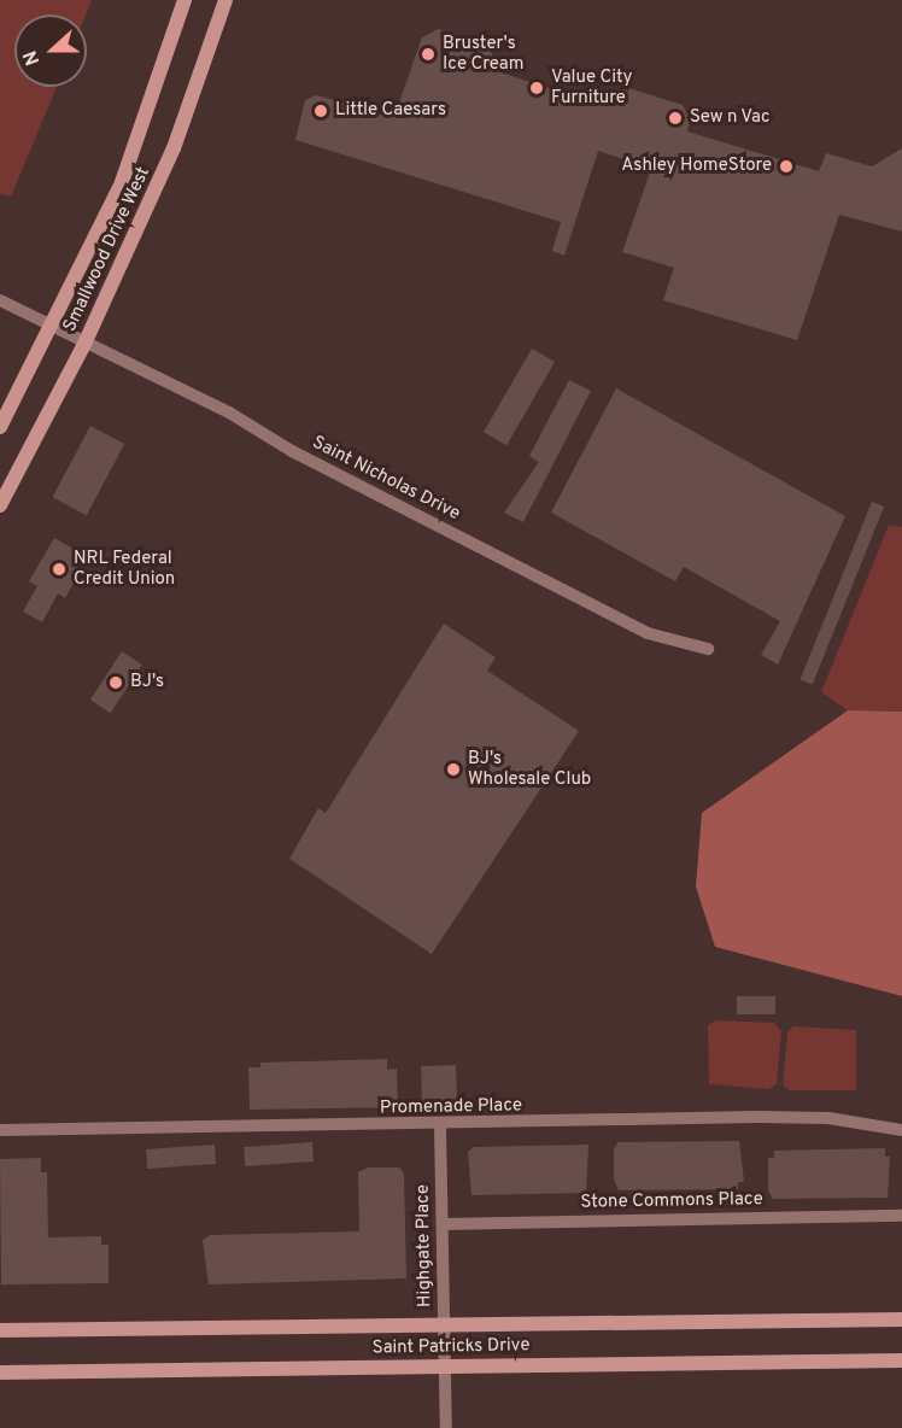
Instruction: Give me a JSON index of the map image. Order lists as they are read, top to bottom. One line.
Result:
{"streets":{"main road":["Smallwood Drive West","Saint Patricks Drive"],"street":["Saint Nicholas Drive","Promenade Place","Stone Commons Place","Highgate Place"]},"crossings":[["Smallwood Drive West","Saint Nicholas Drive"],["Promenade Place","Highgate Place"],["Stone Commons Place","Highgate Place"],["Highgate Place","Saint Patricks Drive"]],"places":["Bruster's Ice Cream","Value City Furniture","Little Caesars","Sew n Vac","Ashley HomeStore","NRL Federal Credit Union","BJ's","BJ's Wholesale Club"],"north":"left"}
